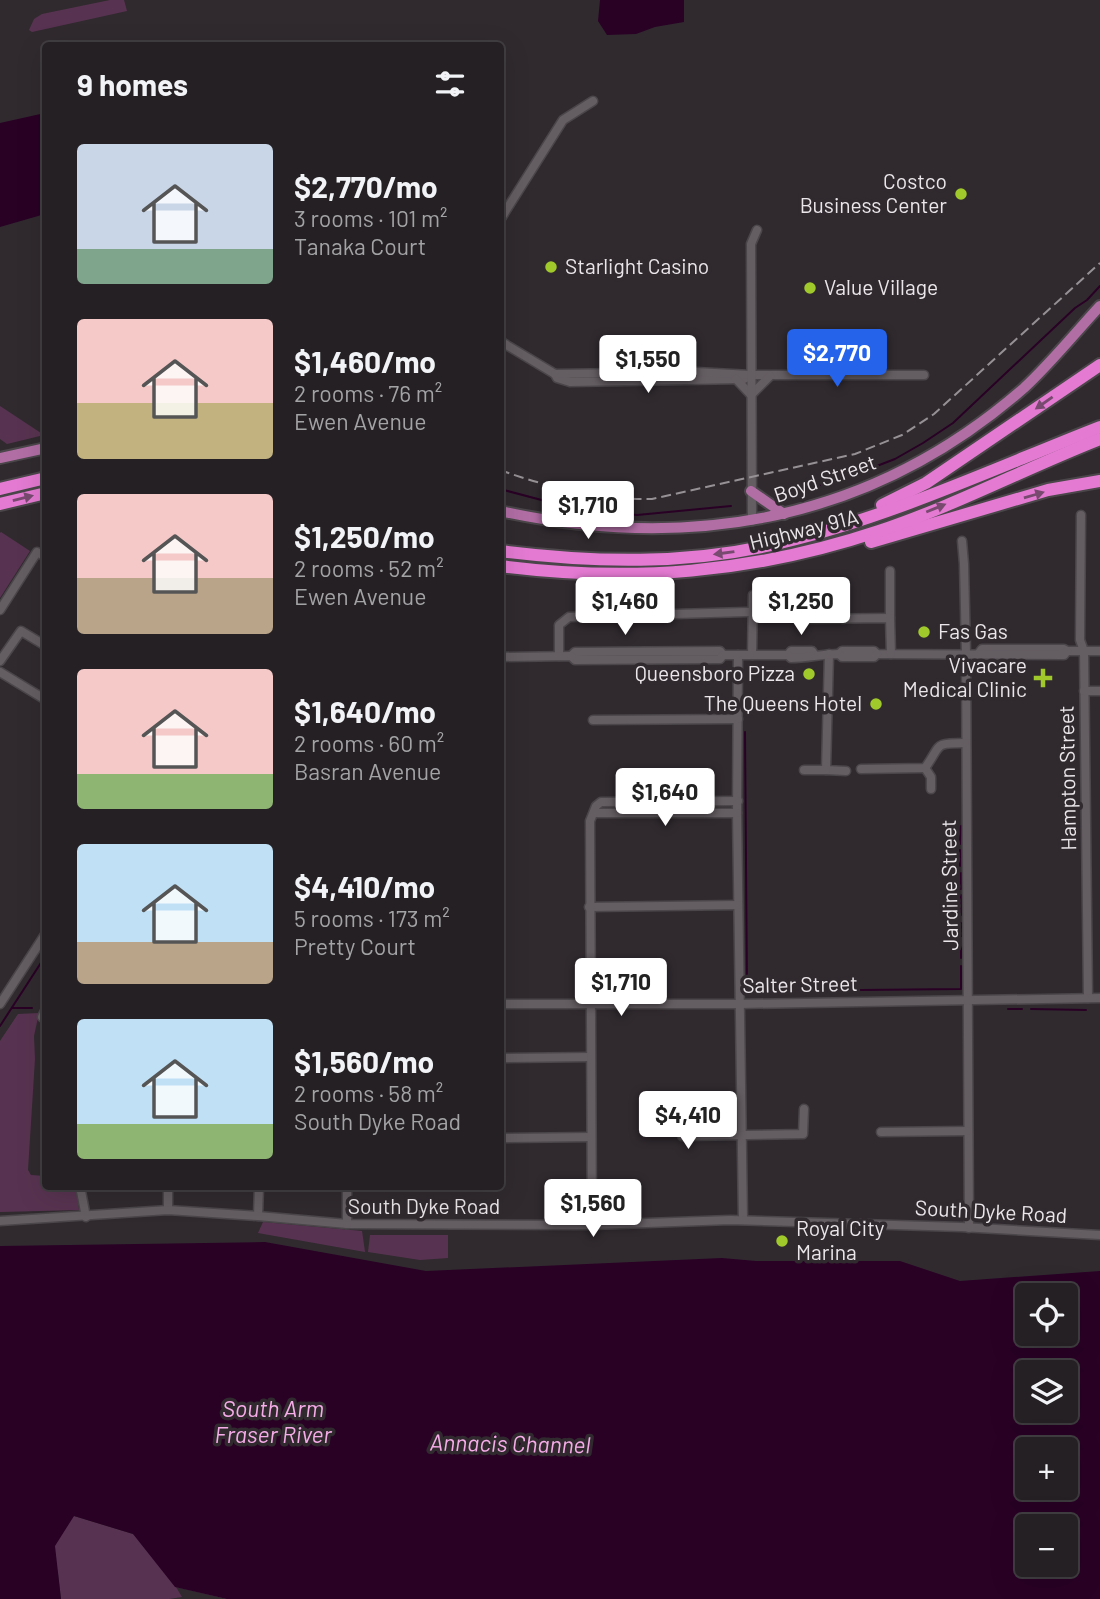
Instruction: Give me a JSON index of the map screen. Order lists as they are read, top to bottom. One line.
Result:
{"streets":{"highway":["Highway 91A"],"main road":["Boyd Street"],"street":["Hampton Street","Jardine Street","Salter Street","South Dyke Road"]},"crossings":[["Hampton Street","Salter Street"],["Jardine Street","Salter Street"],["Jardine Street","South Dyke Road"]],"water":["South Arm Fraser River","Annacis Channel"],"places":{"other":["Costco Business Center","Starlight Casino","Value Village","Fas Gas","Queensboro Pizza","The Queens Hotel","Royal City Marina"],"health":["Vivacare Medical Clinic"]},"page":{"heading":"9 homes","list":[{"name":"$2,770/mo","note":"3 rooms · 101 m² · Tanaka Court"},{"name":"$1,460/mo","note":"2 rooms · 76 m² · Ewen Avenue"},{"name":"$1,250/mo","note":"2 rooms · 52 m² · Ewen Avenue"},{"name":"$1,640/mo","note":"2 rooms · 60 m² · Basran Avenue"},{"name":"$4,410/mo","note":"5 rooms · 173 m² · Pretty Court"},{"name":"$1,560/mo","note":"2 rooms · 58 m² · South Dyke Road"}],"price":["$2,770","$1,550","$1,710","$1,460","$1,250","$1,640","$1,710","$4,410","$1,560"],"map_buttons":["+","−"]}}
